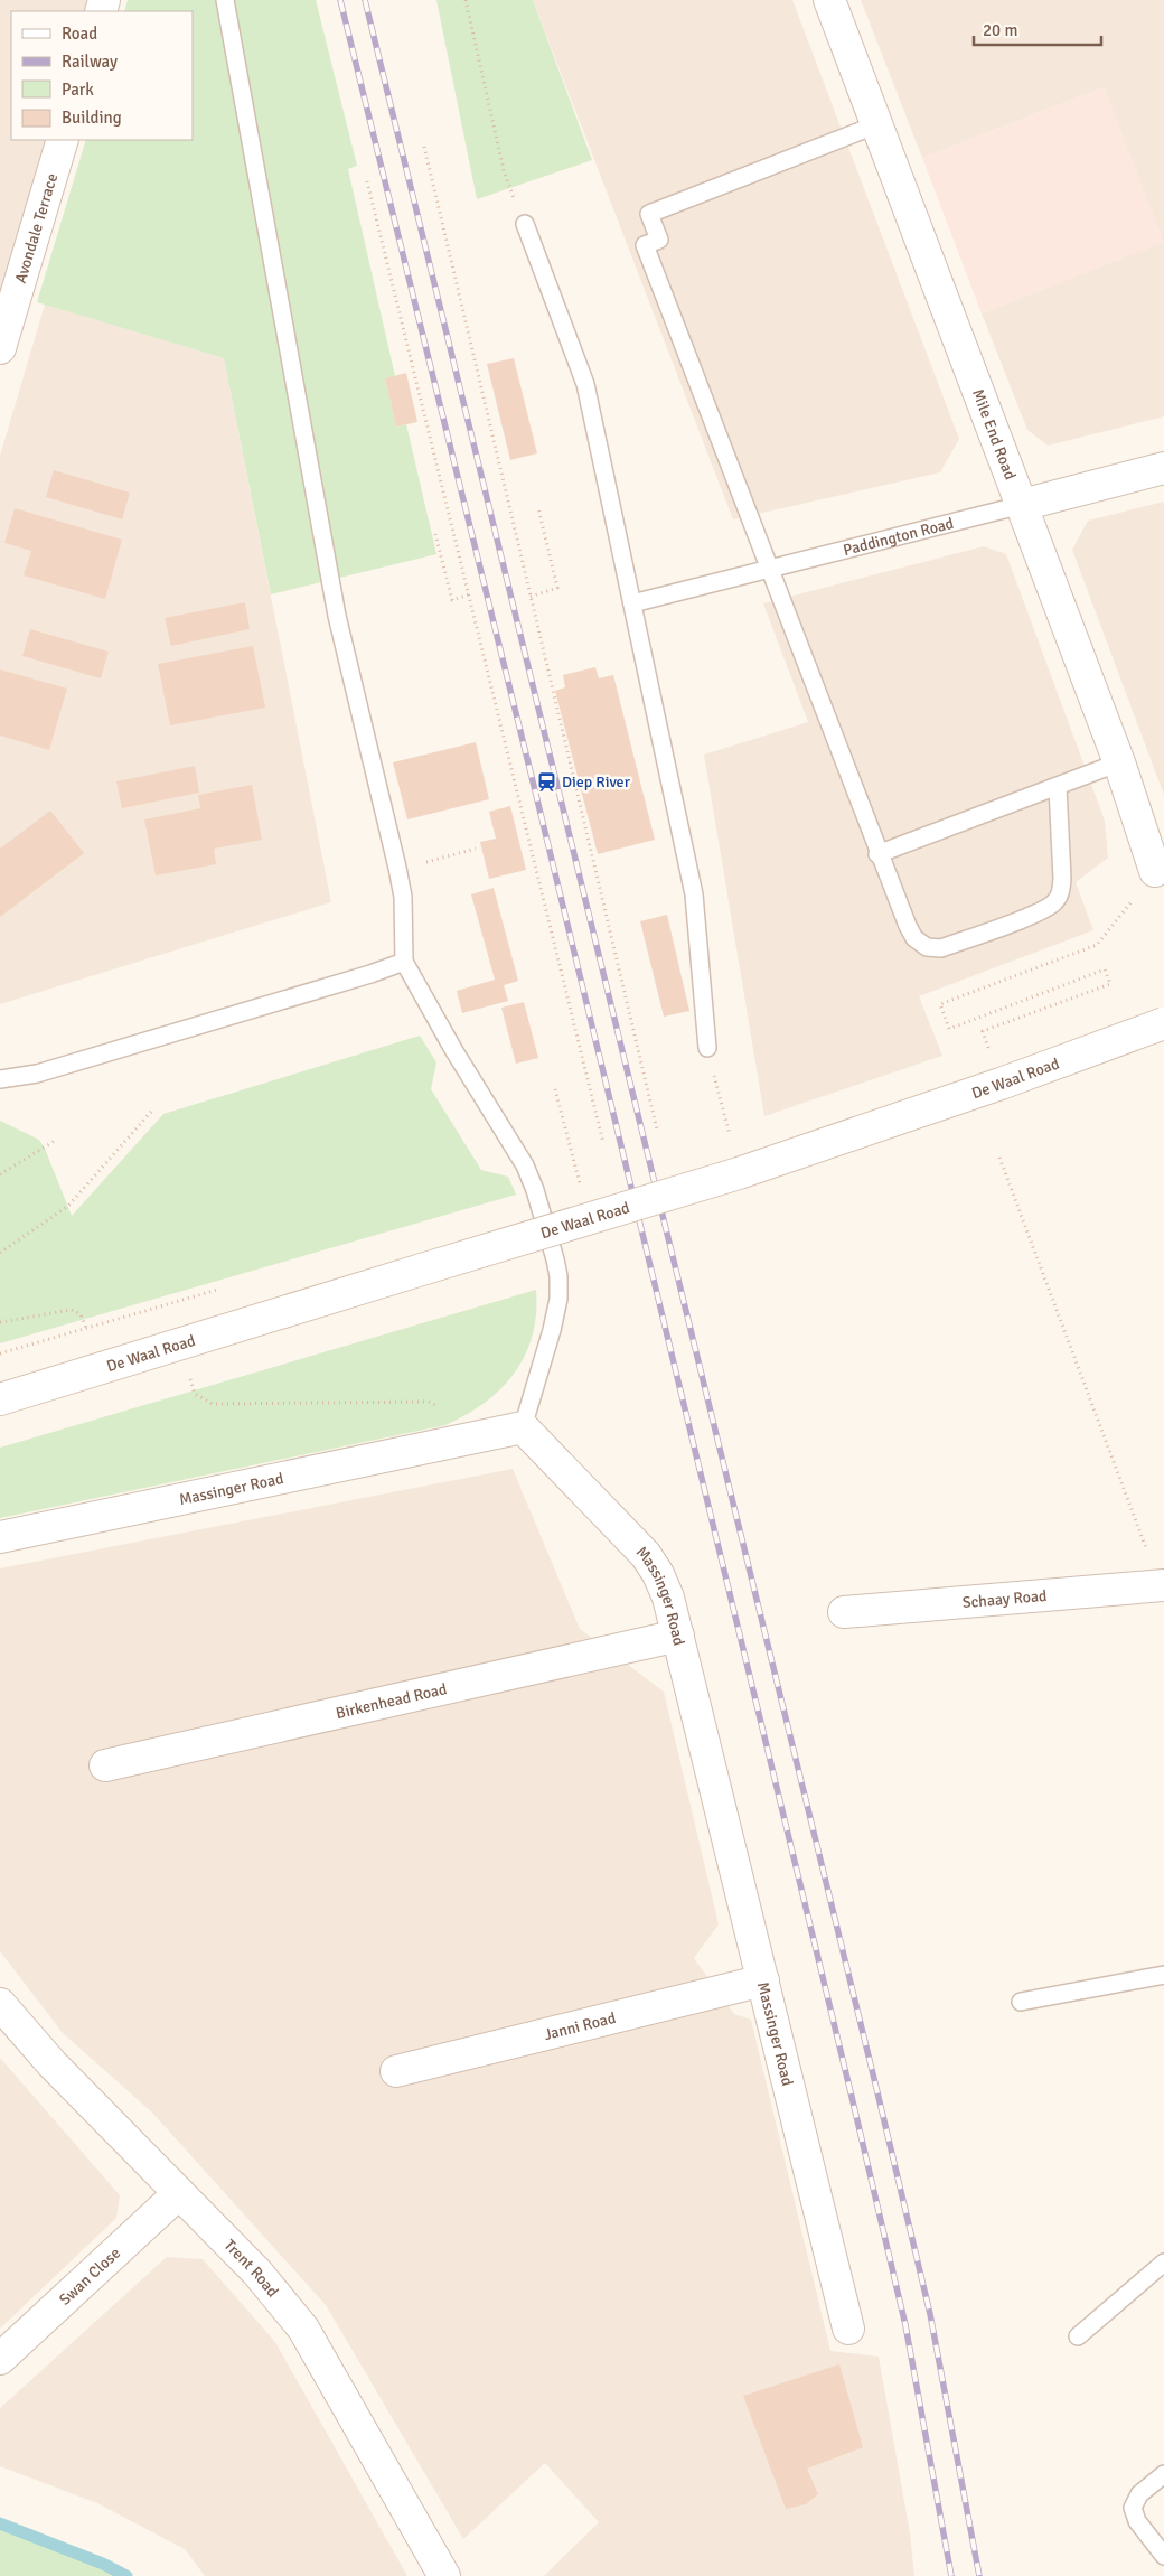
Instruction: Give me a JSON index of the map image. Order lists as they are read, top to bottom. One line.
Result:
{"streets":{"street":["Avondale Terrace","Mile End Road","Paddington Road","De Waal Road","Massinger Road","Schaay Road","Birkenhead Road","Janni Road","Trent Road","Swan Close"]},"crossings":[["Mile End Road","Paddington Road"],["Massinger Road","Birkenhead Road"],["Massinger Road","Janni Road"],["Trent Road","Swan Close"]],"places":{"station":["Diep River"]},"legend":["Road","Railway","Park","Building"],"scale_bar":"20 m"}
